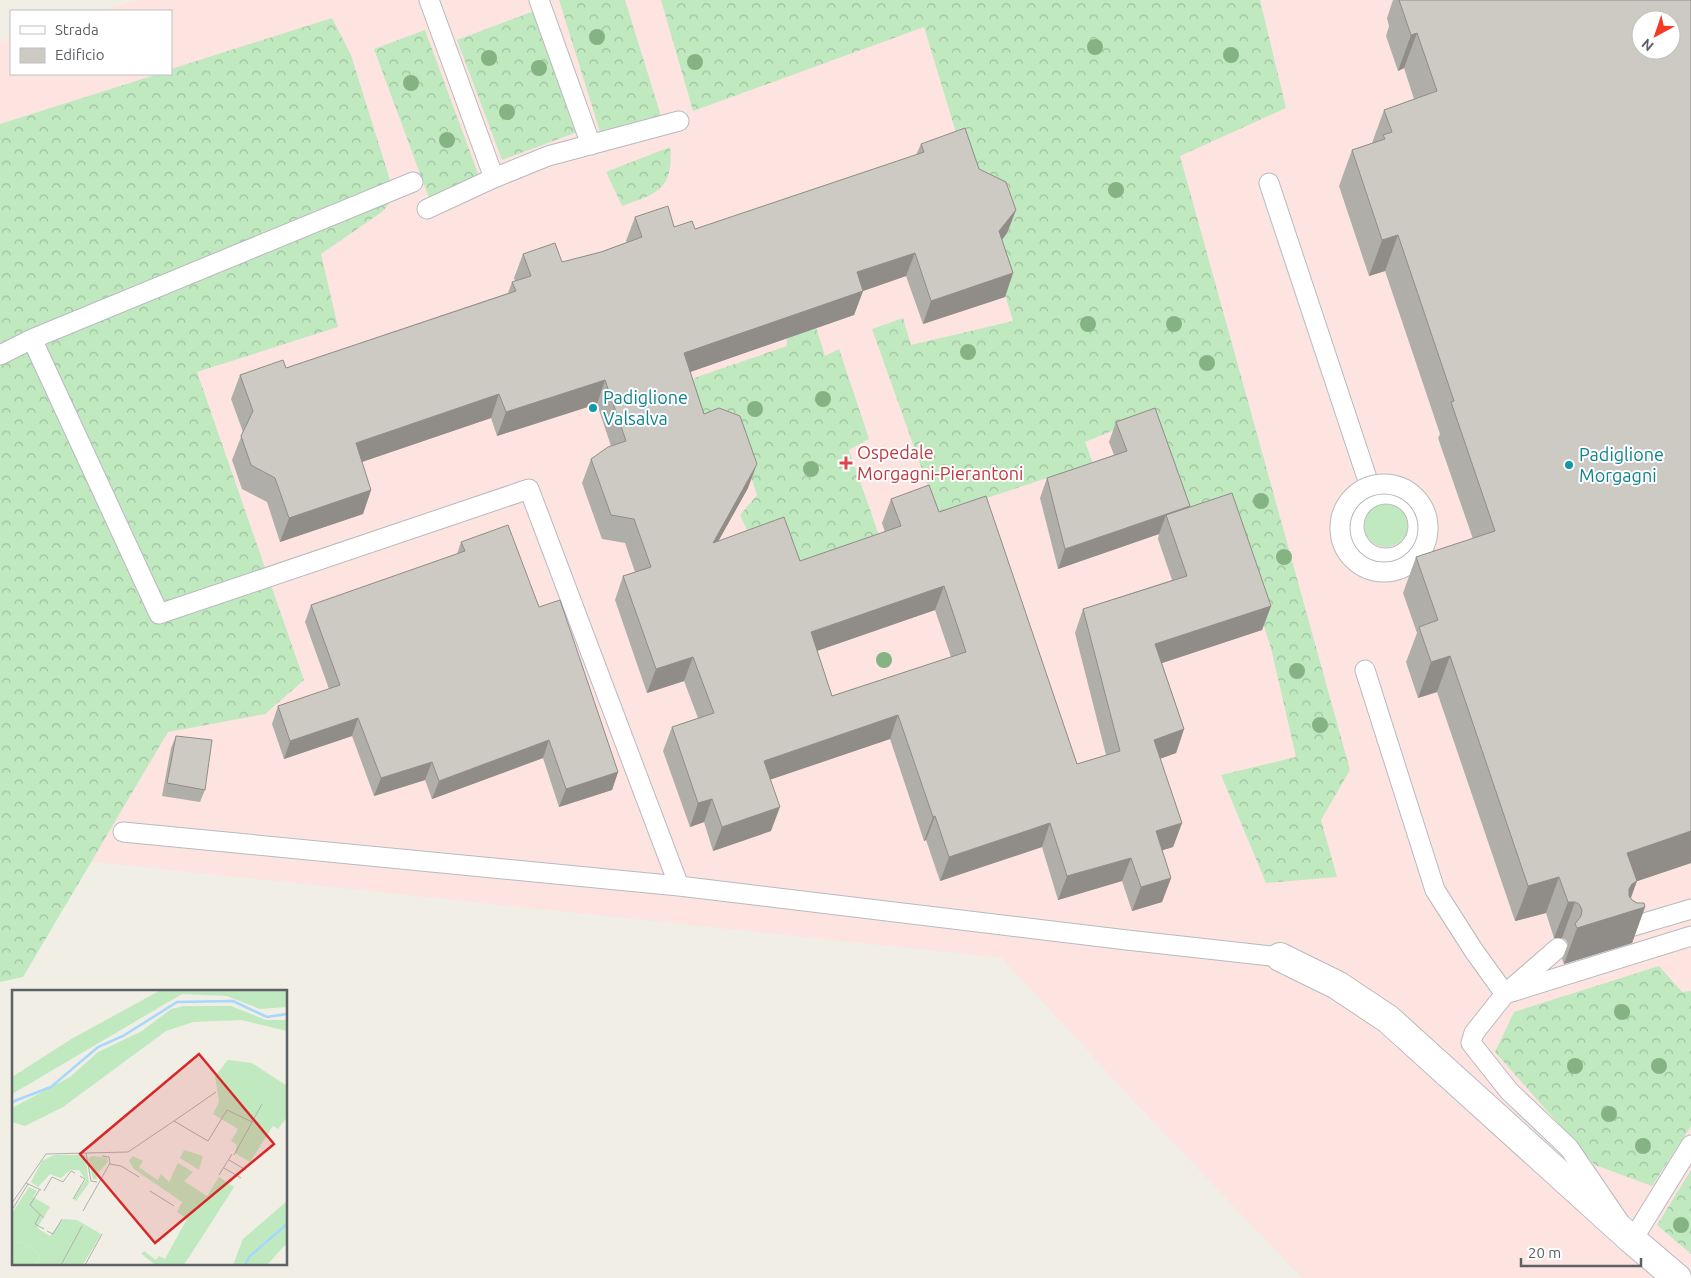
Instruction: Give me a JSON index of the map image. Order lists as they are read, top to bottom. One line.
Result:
{"places":{"other":["Padiglione Valsalva","Padiglione Morgagni"],"health":["Ospedale Morgagni-Pierantoni"]},"legend":["Strada","Edificio"],"scale_bar":"20 m","north":"bottom left"}
